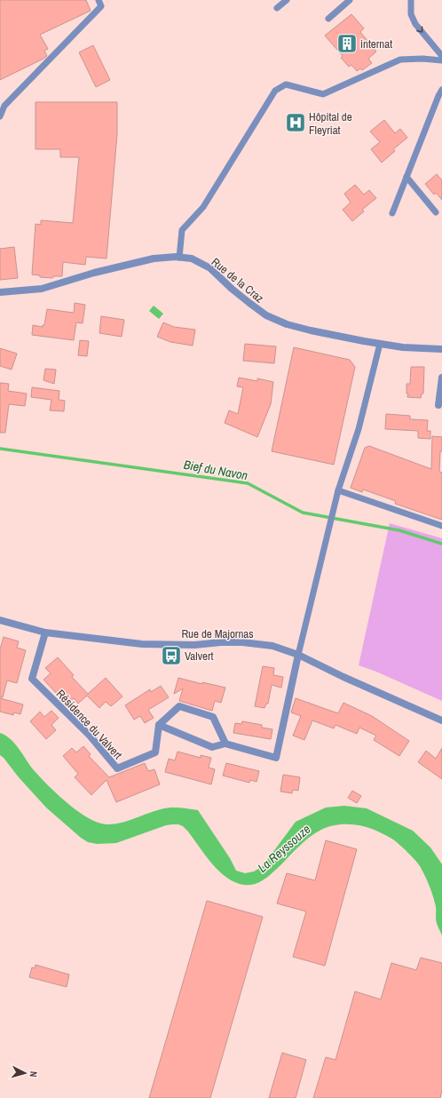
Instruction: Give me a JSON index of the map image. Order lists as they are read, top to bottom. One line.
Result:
{"streets":{"street":["Rue de la Craz","Rue de Majornas","Résidence du Valvert"]},"crossings":[["Rue de Majornas","Résidence du Valvert"]],"water":["Bief du Navon","La Reyssouze"],"places":{"building":["internat"],"hospital":["Hôpital de Fleyriat"],"bus stop":["Valvert"]},"north":"right"}
